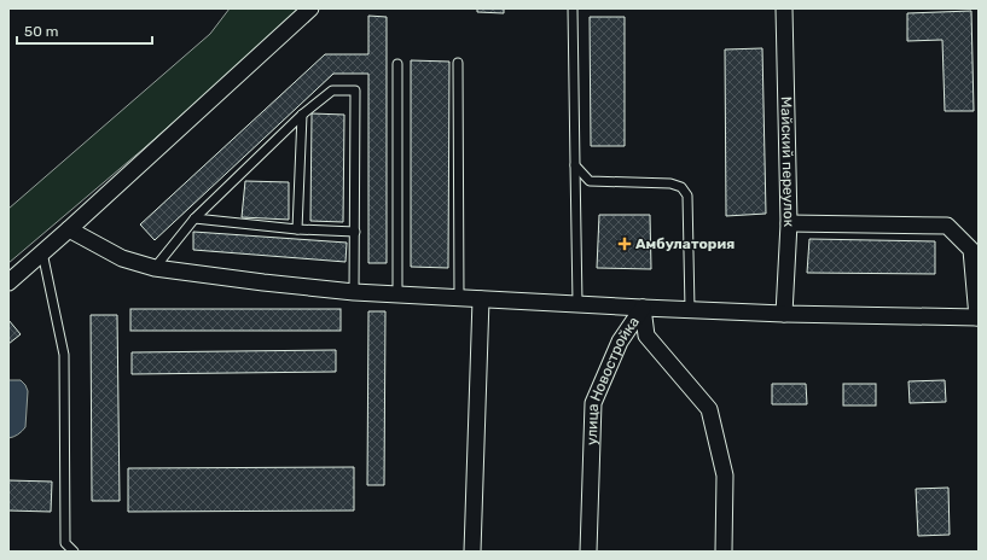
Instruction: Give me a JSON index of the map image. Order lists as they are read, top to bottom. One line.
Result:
{"streets":{"street":["Майский переулок","улица Новостройка"]},"places":{"health":["Амбулатория"]},"scale_bar":"50 m"}
